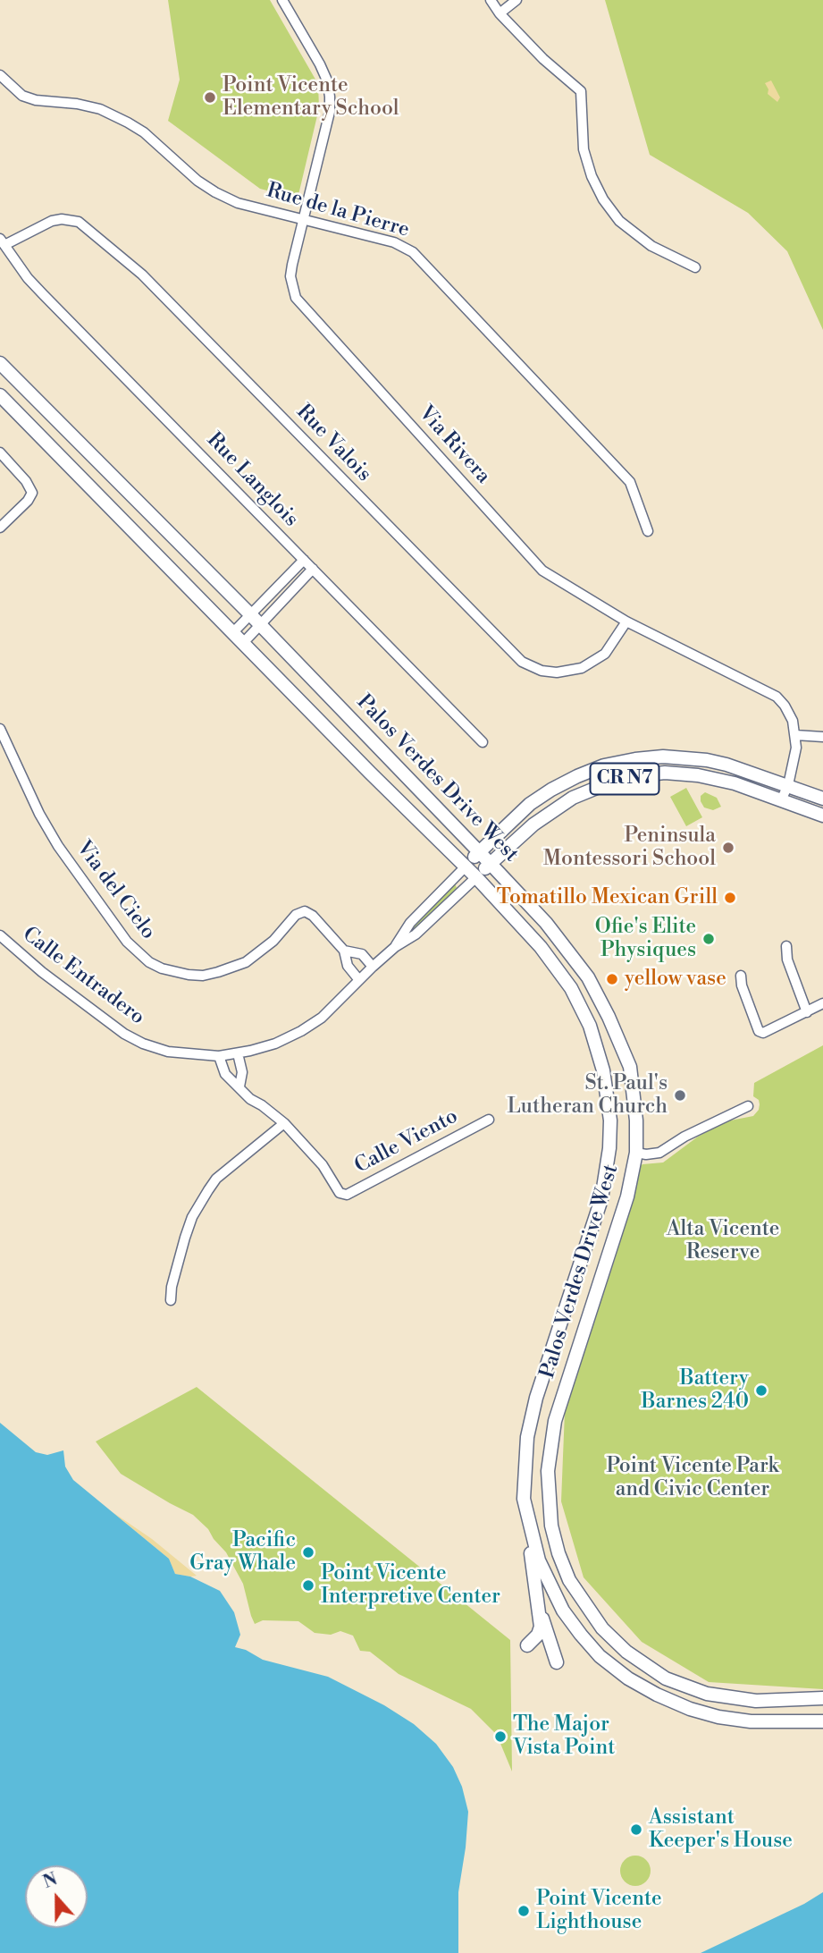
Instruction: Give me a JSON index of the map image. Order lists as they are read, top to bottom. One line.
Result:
{"streets":{"main road":["Palos Verdes Drive West","CR N7"],"street":["Rue de la Pierre","Rue Valois","Via Rivera","Rue Langlois","Via del Cielo","Calle Entradero","Calle Viento"]},"crossings":[["Rue de la Pierre","Via Rivera"],["Rue Valois","Via Rivera"],["Rue Valois","Rue Langlois"],["Via Rivera","CR N7"],["Palos Verdes Drive West","CR N7"],["Via del Cielo","Calle Entradero"],["Calle Entradero","Calle Viento"]],"parks":["Alta Vicente Reserve","Point Vicente Park and Civic Center"],"places":["Point Vicente Elementary School","Peninsula Montessori School","Tomatillo Mexican Grill","Ofie's Elite Physiques","yellow vase","St. Paul's Lutheran Church","Battery Barnes 240","Pacific Gray Whale","Point Vicente Interpretive Center","The Major Vista Point","Assistant Keeper's House","Point Vicente Lighthouse"],"north":"top"}
